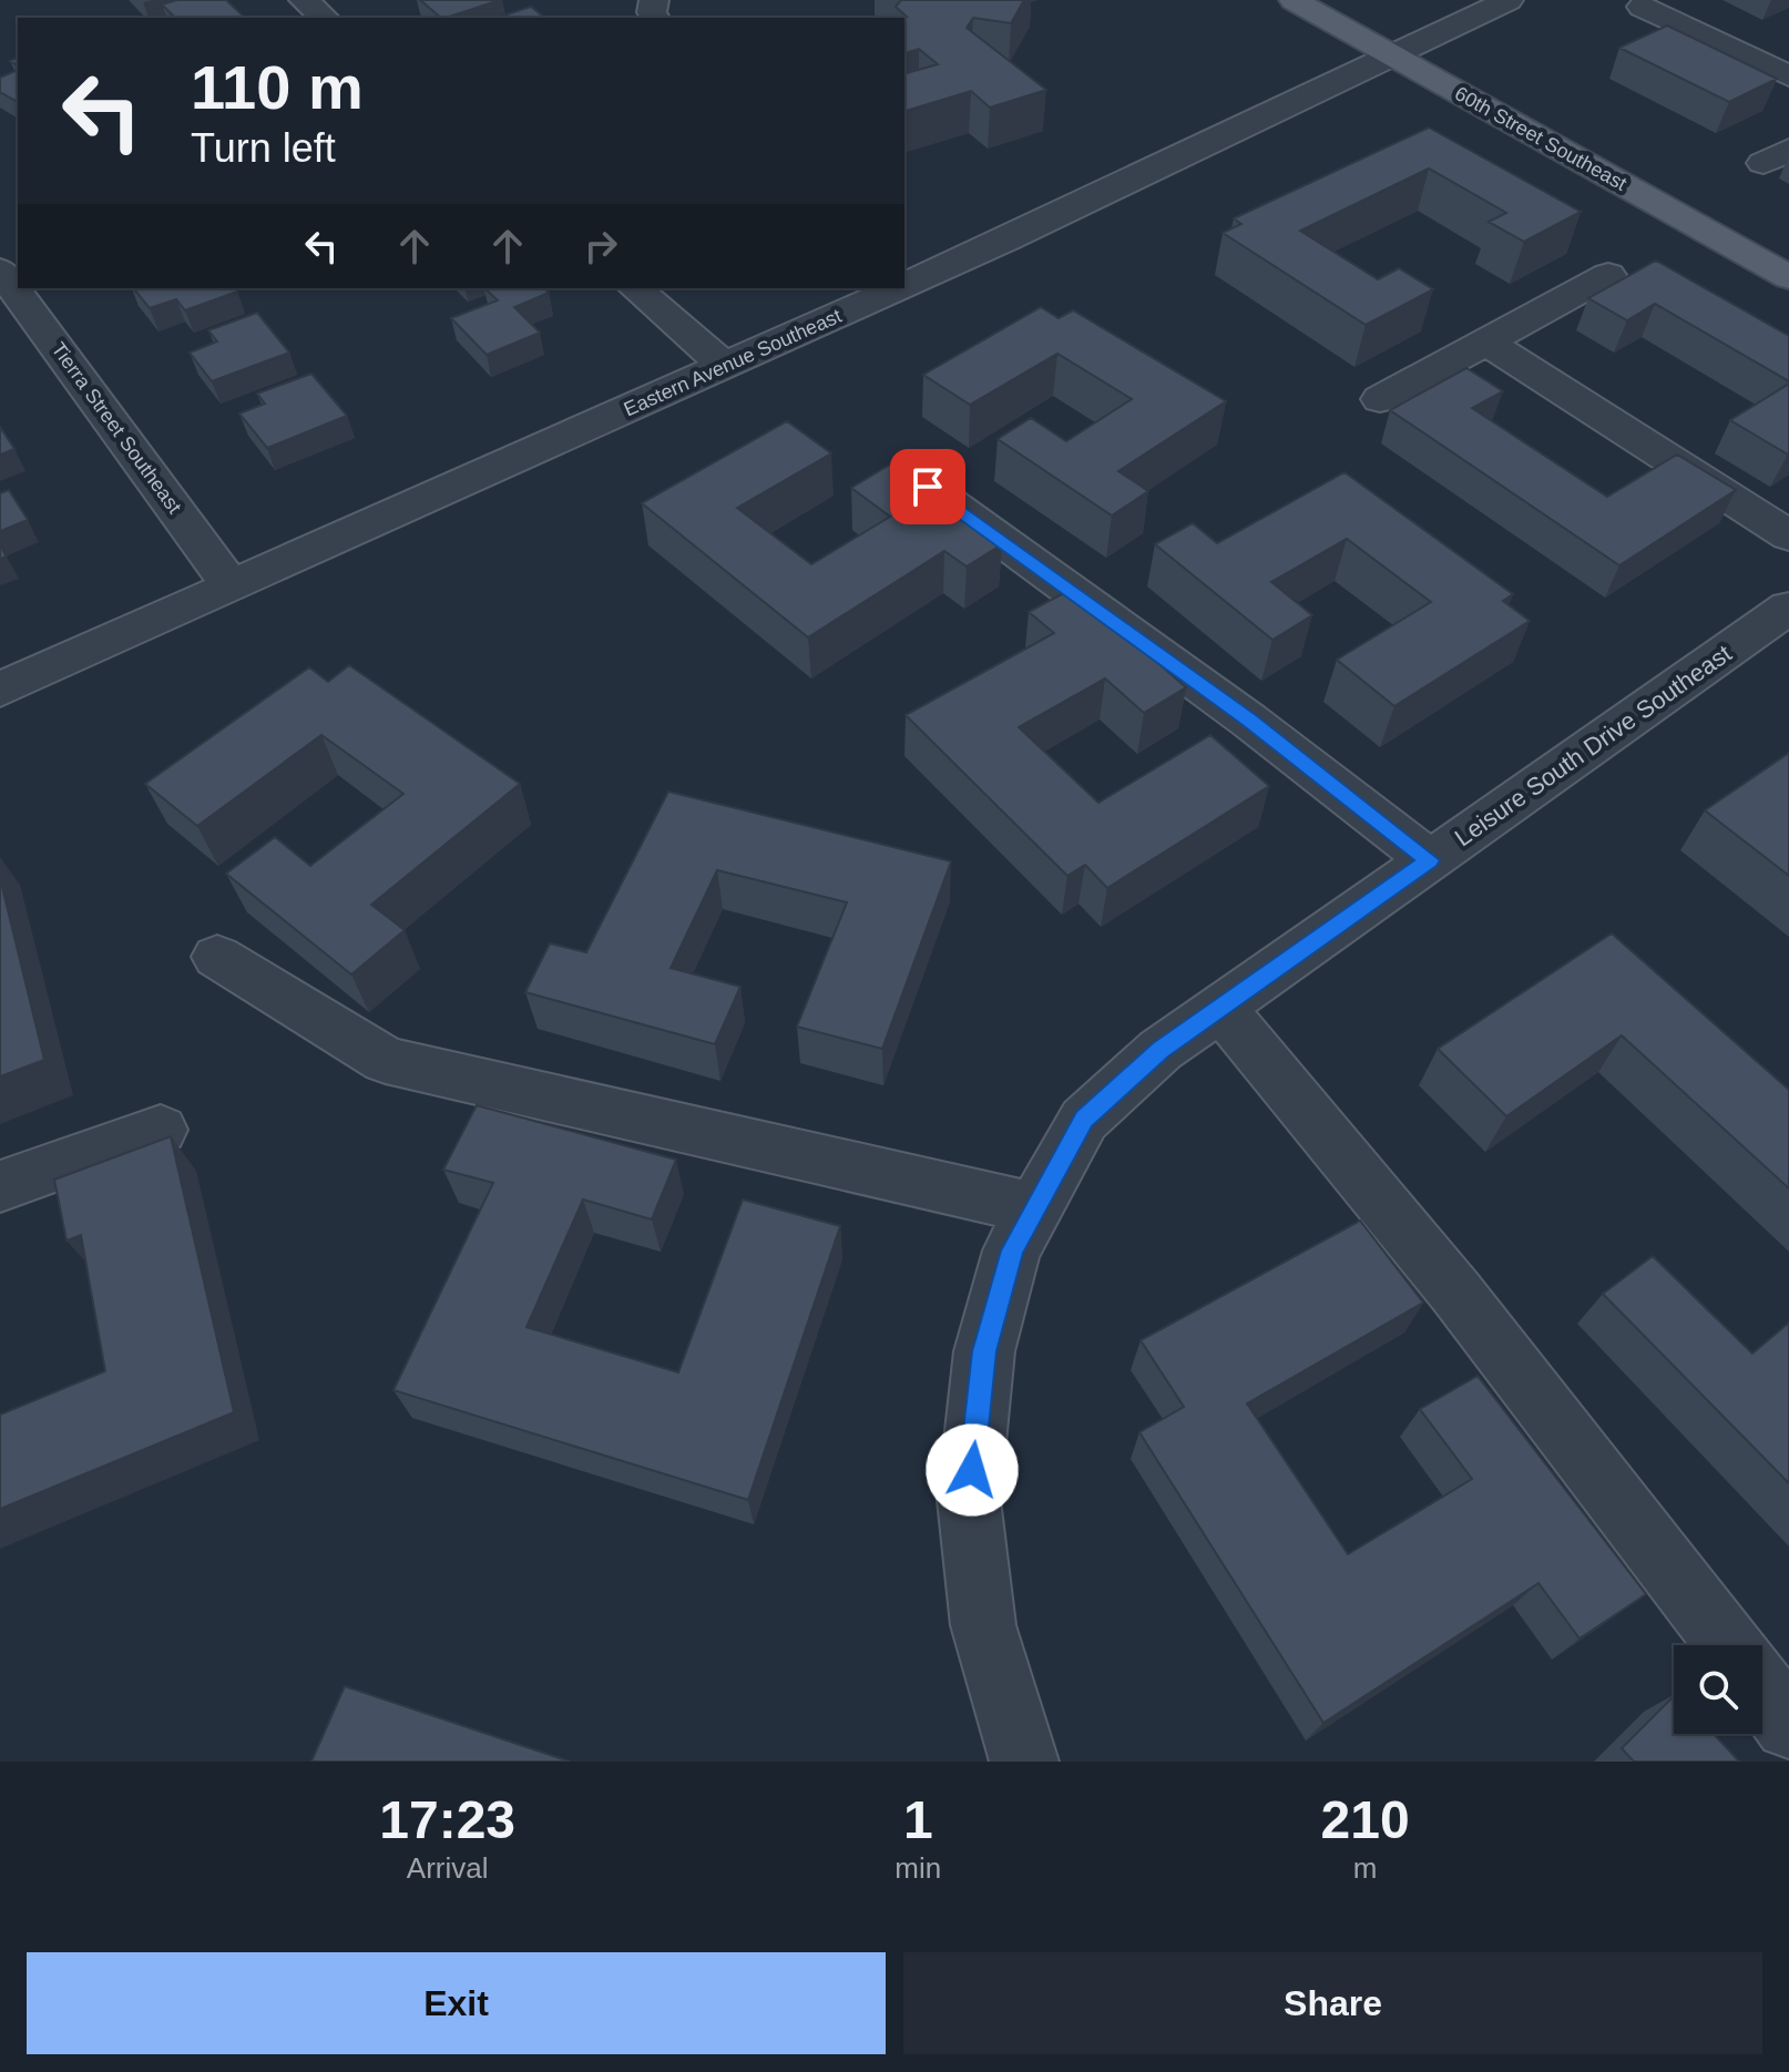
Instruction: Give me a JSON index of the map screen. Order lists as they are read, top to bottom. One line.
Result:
{"streets":{"main road":["60th Street Southeast"],"street":["Eastern Avenue Southeast","Tierra Street Southeast","Leisure South Drive Southeast"]},"crossings":[["60th Street Southeast","Eastern Avenue Southeast"],["Eastern Avenue Southeast","Tierra Street Southeast"]],"page":{"turn":["110 m","Turn left"],"eta":["17:23","Arrival","1","min","210","m"],"buttons":["Exit","Share"]}}
